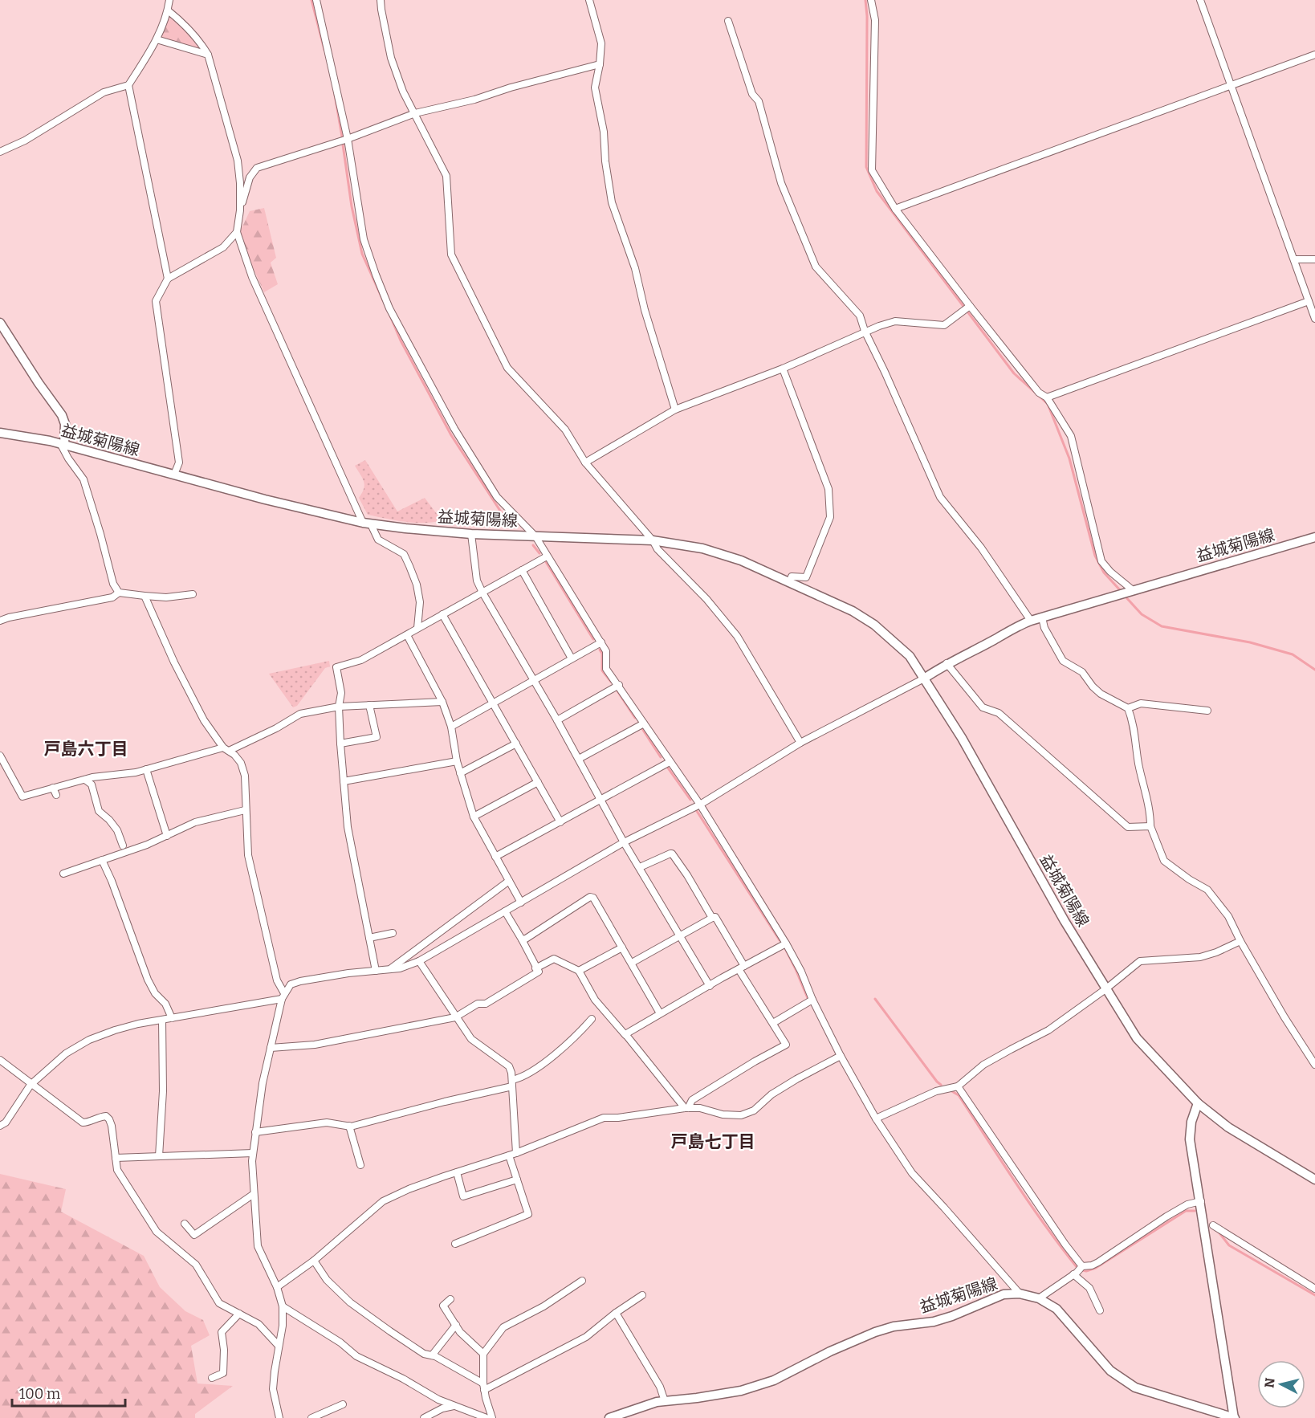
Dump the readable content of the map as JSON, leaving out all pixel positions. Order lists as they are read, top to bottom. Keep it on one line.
{"streets":{"main road":["益城菊陽線"]},"districts":["戸島六丁目","戸島七丁目"],"scale_bar":"100 m","north":"left"}
